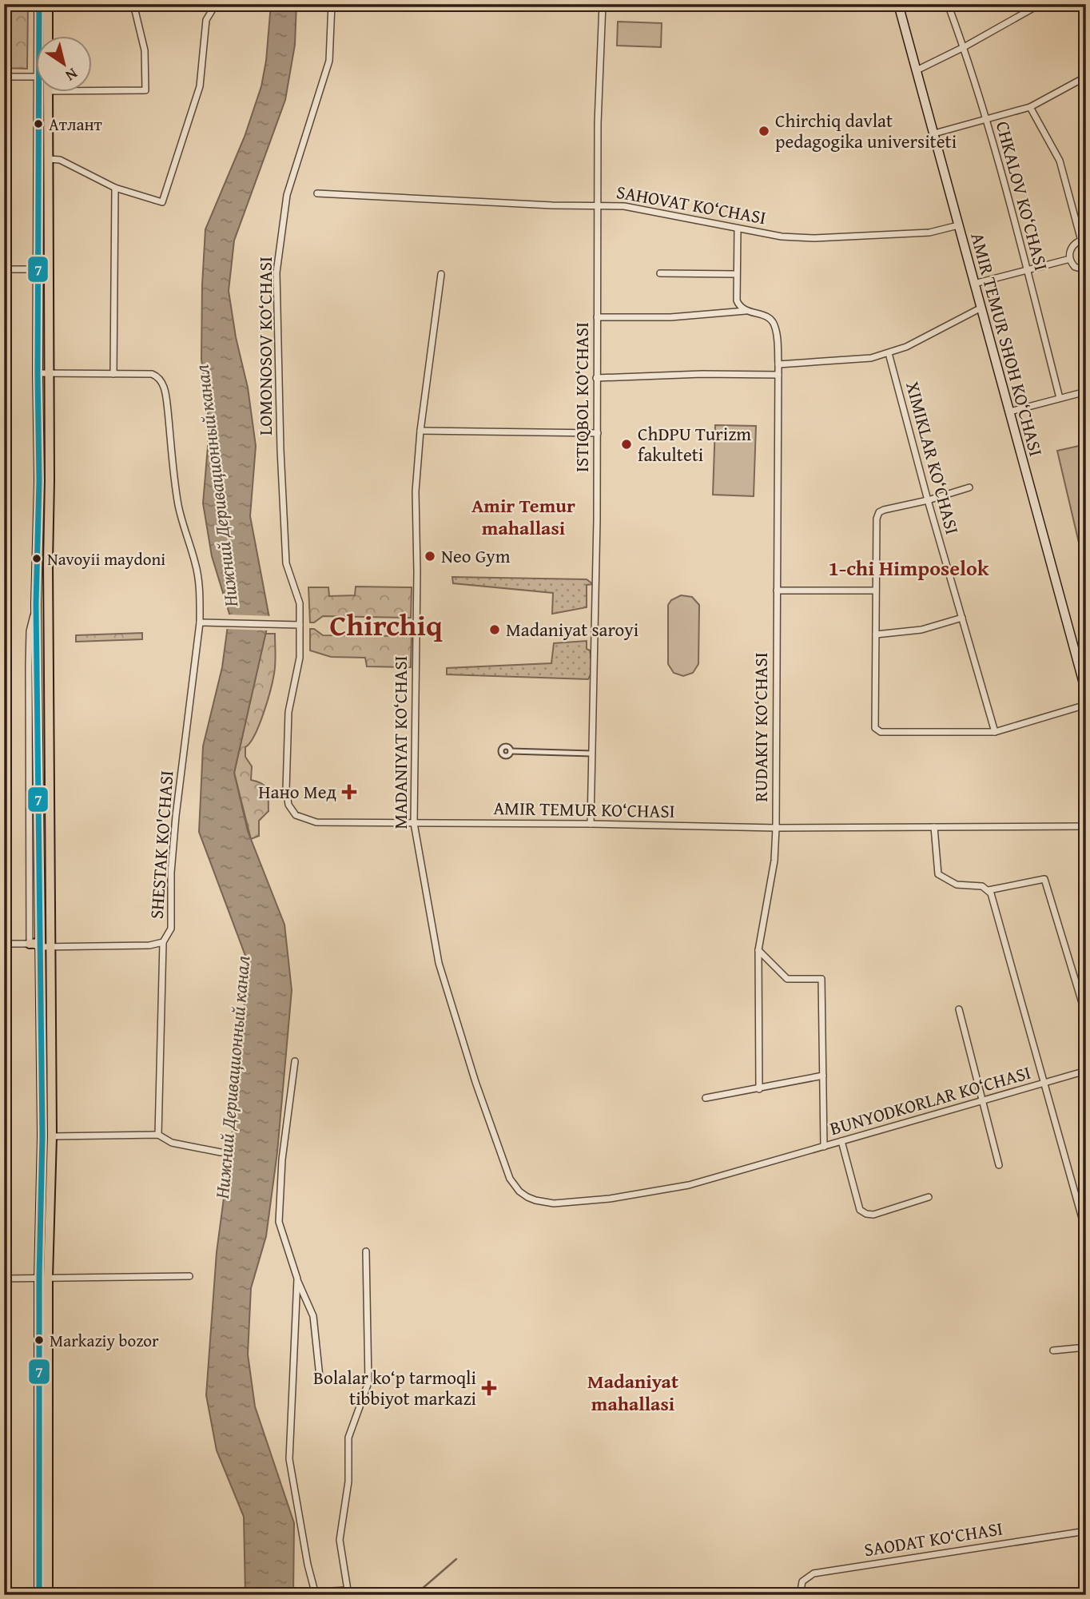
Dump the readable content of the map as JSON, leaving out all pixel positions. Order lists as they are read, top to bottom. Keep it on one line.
{"streets":{"main road":["AMIR TEMUR SHOH KO‘CHASI"],"street":["CHKALOV KO‘CHASI","SAHOVAT KO‘CHASI","LOMONOSOV KO‘CHASI","ISTIQBOL KO‘CHASI","XIMIKLAR KO‘CHASI","RUDAKIY KO‘CHASI","MADANIYAT KO‘CHASI","AMIR TEMUR KO‘CHASI","SHESTAK KO'CHASI","BUNYODKORLAR KO‘CHASI","SAODAT KO‘CHASI"]},"crossings":[["SAHOVAT KO‘CHASI","AMIR TEMUR SHOH KO‘CHASI"],["SAHOVAT KO‘CHASI","ISTIQBOL KO‘CHASI"],["LOMONOSOV KO‘CHASI","AMIR TEMUR KO‘CHASI"],["ISTIQBOL KO‘CHASI","AMIR TEMUR KO‘CHASI"],["RUDAKIY KO‘CHASI","AMIR TEMUR KO‘CHASI"],["MADANIYAT KO‘CHASI","AMIR TEMUR KO‘CHASI"],["MADANIYAT KO‘CHASI","BUNYODKORLAR KO‘CHASI"]],"districts":["Amir Temur mahallasi","1-chi Himposelok","Chirchiq","Madaniyat mahallasi"],"water":["Нижний Деривационный канал"],"places":{"other":["Атлант","Chirchiq davlat pedagogika universiteti","ChDPU Turizm fakulteti","Neo Gym","Navoyii maydoni","Madaniyat saroyi","Markaziy bozor"],"health":["Нано Мед","Bolalar ko‘p tarmoqli tibbiyot markazi"]},"lines":["transit line 7"],"north":"bottom right"}
